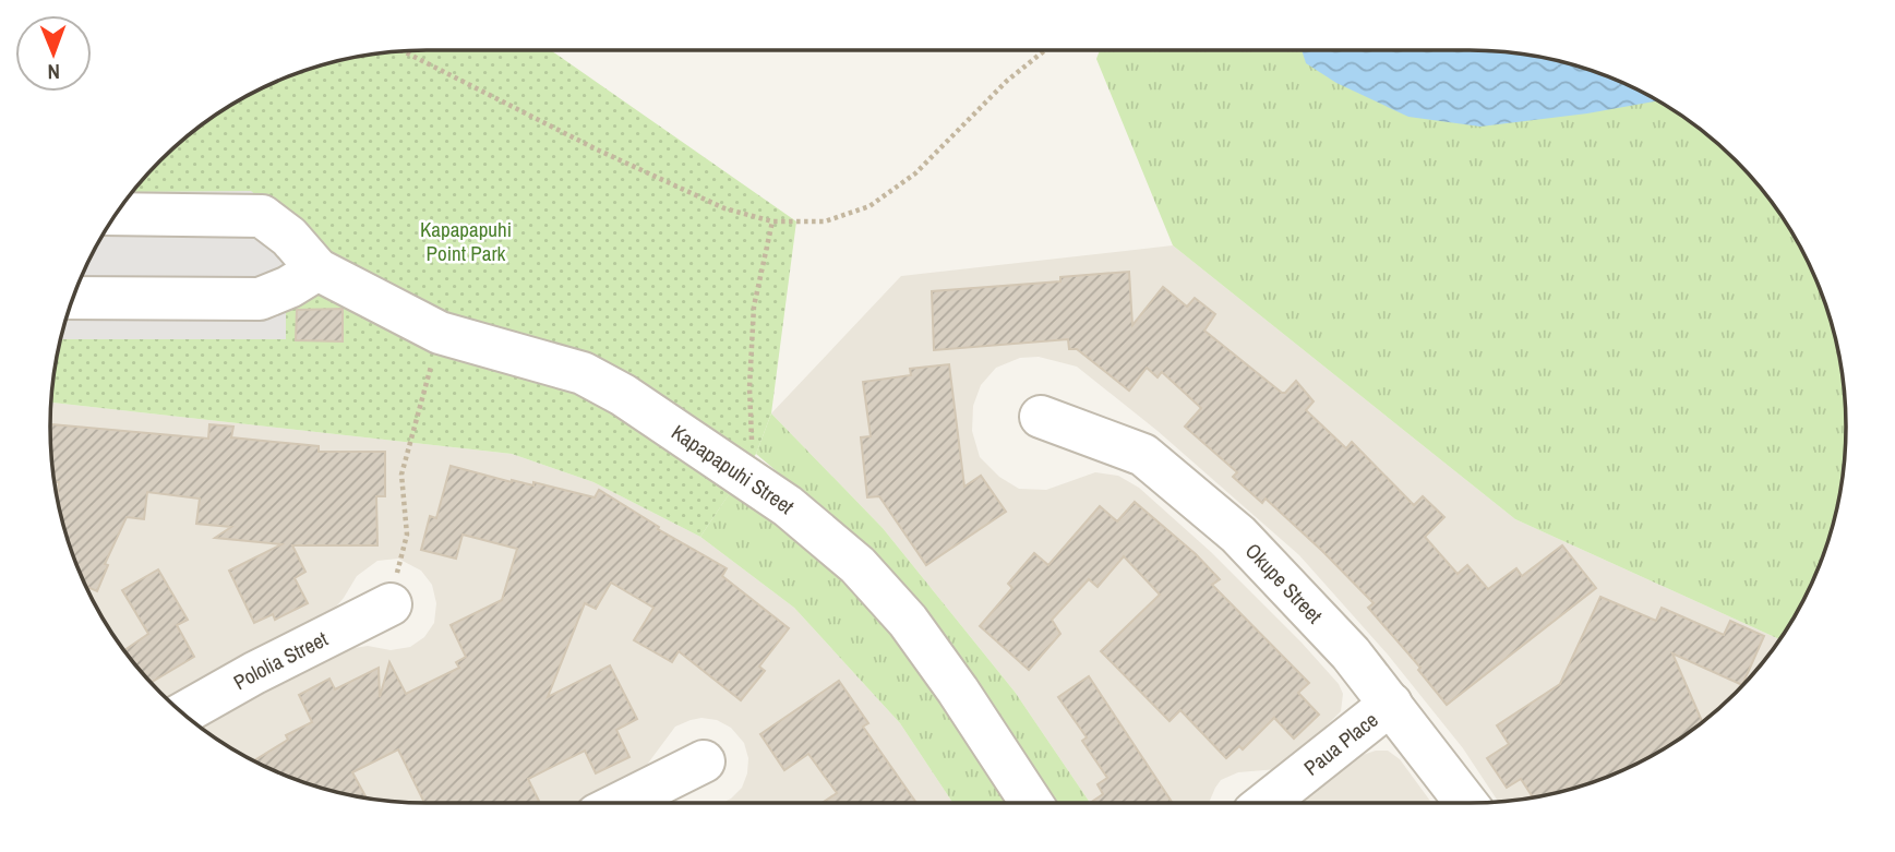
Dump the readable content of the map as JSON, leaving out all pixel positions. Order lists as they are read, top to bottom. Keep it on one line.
{"streets":{"street":["Kapapapuhi Street","Okupe Street","Pololia Street","Paua Place"]},"crossings":[["Okupe Street","Paua Place"]],"parks":["Kapapapuhi Point Park"],"north":"bottom"}
